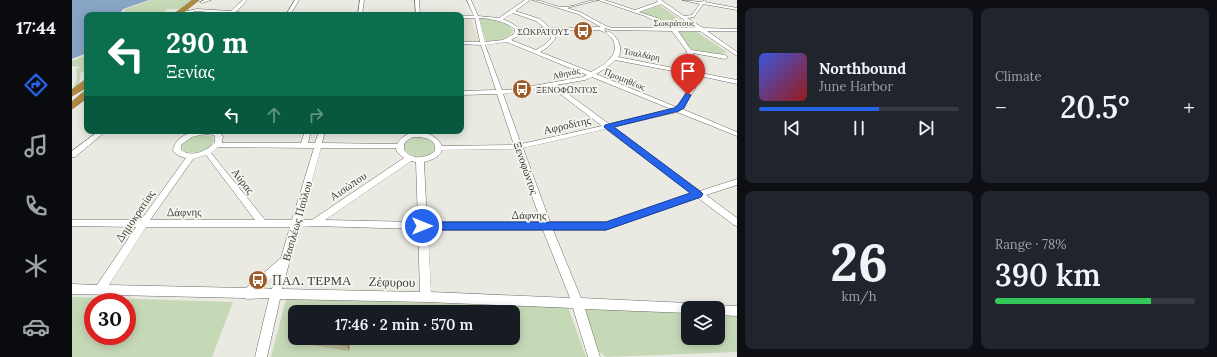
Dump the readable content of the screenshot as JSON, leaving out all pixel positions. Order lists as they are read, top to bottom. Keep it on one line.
{"streets":{"street":["Σωκράτους","Τσαλδάρη","Αθηνάς","Προμηθέως","Αφροδίτης","Ξενοφώντος","Αύρας","Αισώπου","Δάφνης","Δημοκρατίας","Βασιλέως Παύλου","Ζέφυρου"]},"crossings":[["Τσαλδάρη","Αθηνάς"],["Αθηνάς","Προμηθέως"],["Αθηνάς","Ξενοφώντος"],["Προμηθέως","Αφροδίτης"],["Αφροδίτης","Ξενοφώντος"],["Ξενοφώντος","Δάφνης"],["Ξενοφώντος","Ζέφυρου"],["Αύρας","Δάφνης"],["Αισώπου","Δάφνης"],["Δάφνης","Δημοκρατίας"],["Δάφνης","Βασιλέως Παύλου"],["Δημοκρατίας","Ζέφυρου"],["Βασιλέως Παύλου","Ζέφυρου"]],"places":{"bus stop":["ΣΩΚΡΑΤΟΥΣ","ΞΕΝΟΦΩΝΤΟΣ","ΠΑΛ. ΤΕΡΜΑ"]},"page":{"tabs":"17:44","tile":["Climate",["26","km/h"],["Range · 78%","390 km"]],"turn":["290 m","Ξενίας"],"song":["Northbound","June Harbor"],"heat":["−","20.5°","+"],"limit":"30","trip":"17:46 · 2 min · 570 m"}}
